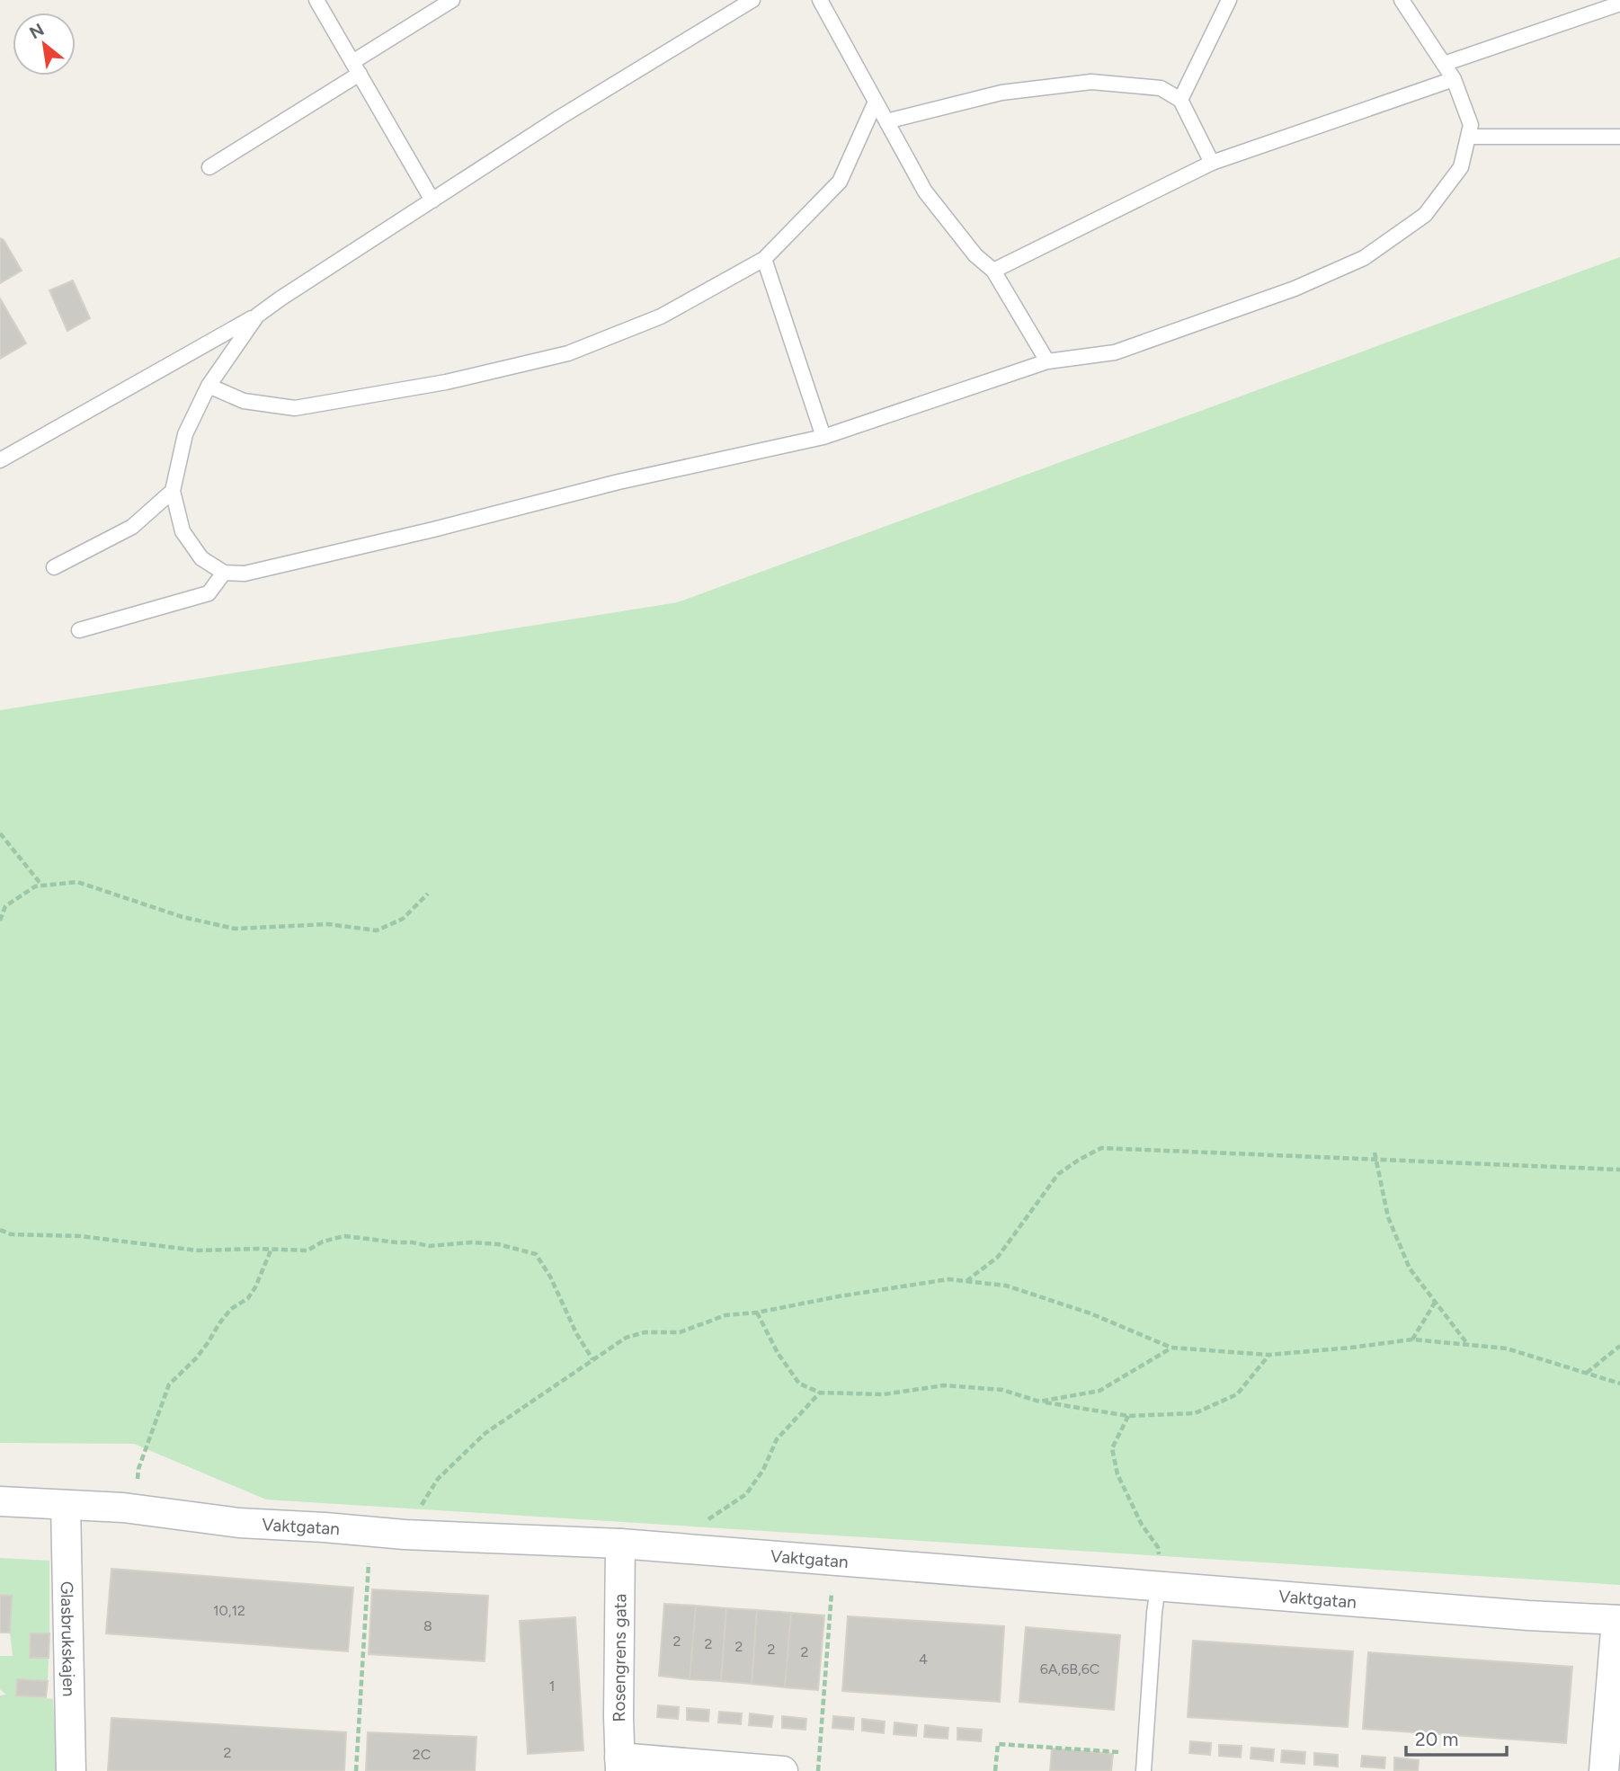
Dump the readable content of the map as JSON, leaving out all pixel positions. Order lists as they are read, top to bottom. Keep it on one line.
{"streets":{"street":["Vaktgatan","Glasbrukskajen","Rosengrens gata"]},"crossings":[["Vaktgatan","Glasbrukskajen"],["Vaktgatan","Rosengrens gata"]],"house_numbers":["10,12","8","2","2","2","2","2","4","6A,6B,6C","1","2","2C"],"scale_bar":"20 m","north":"top left"}
